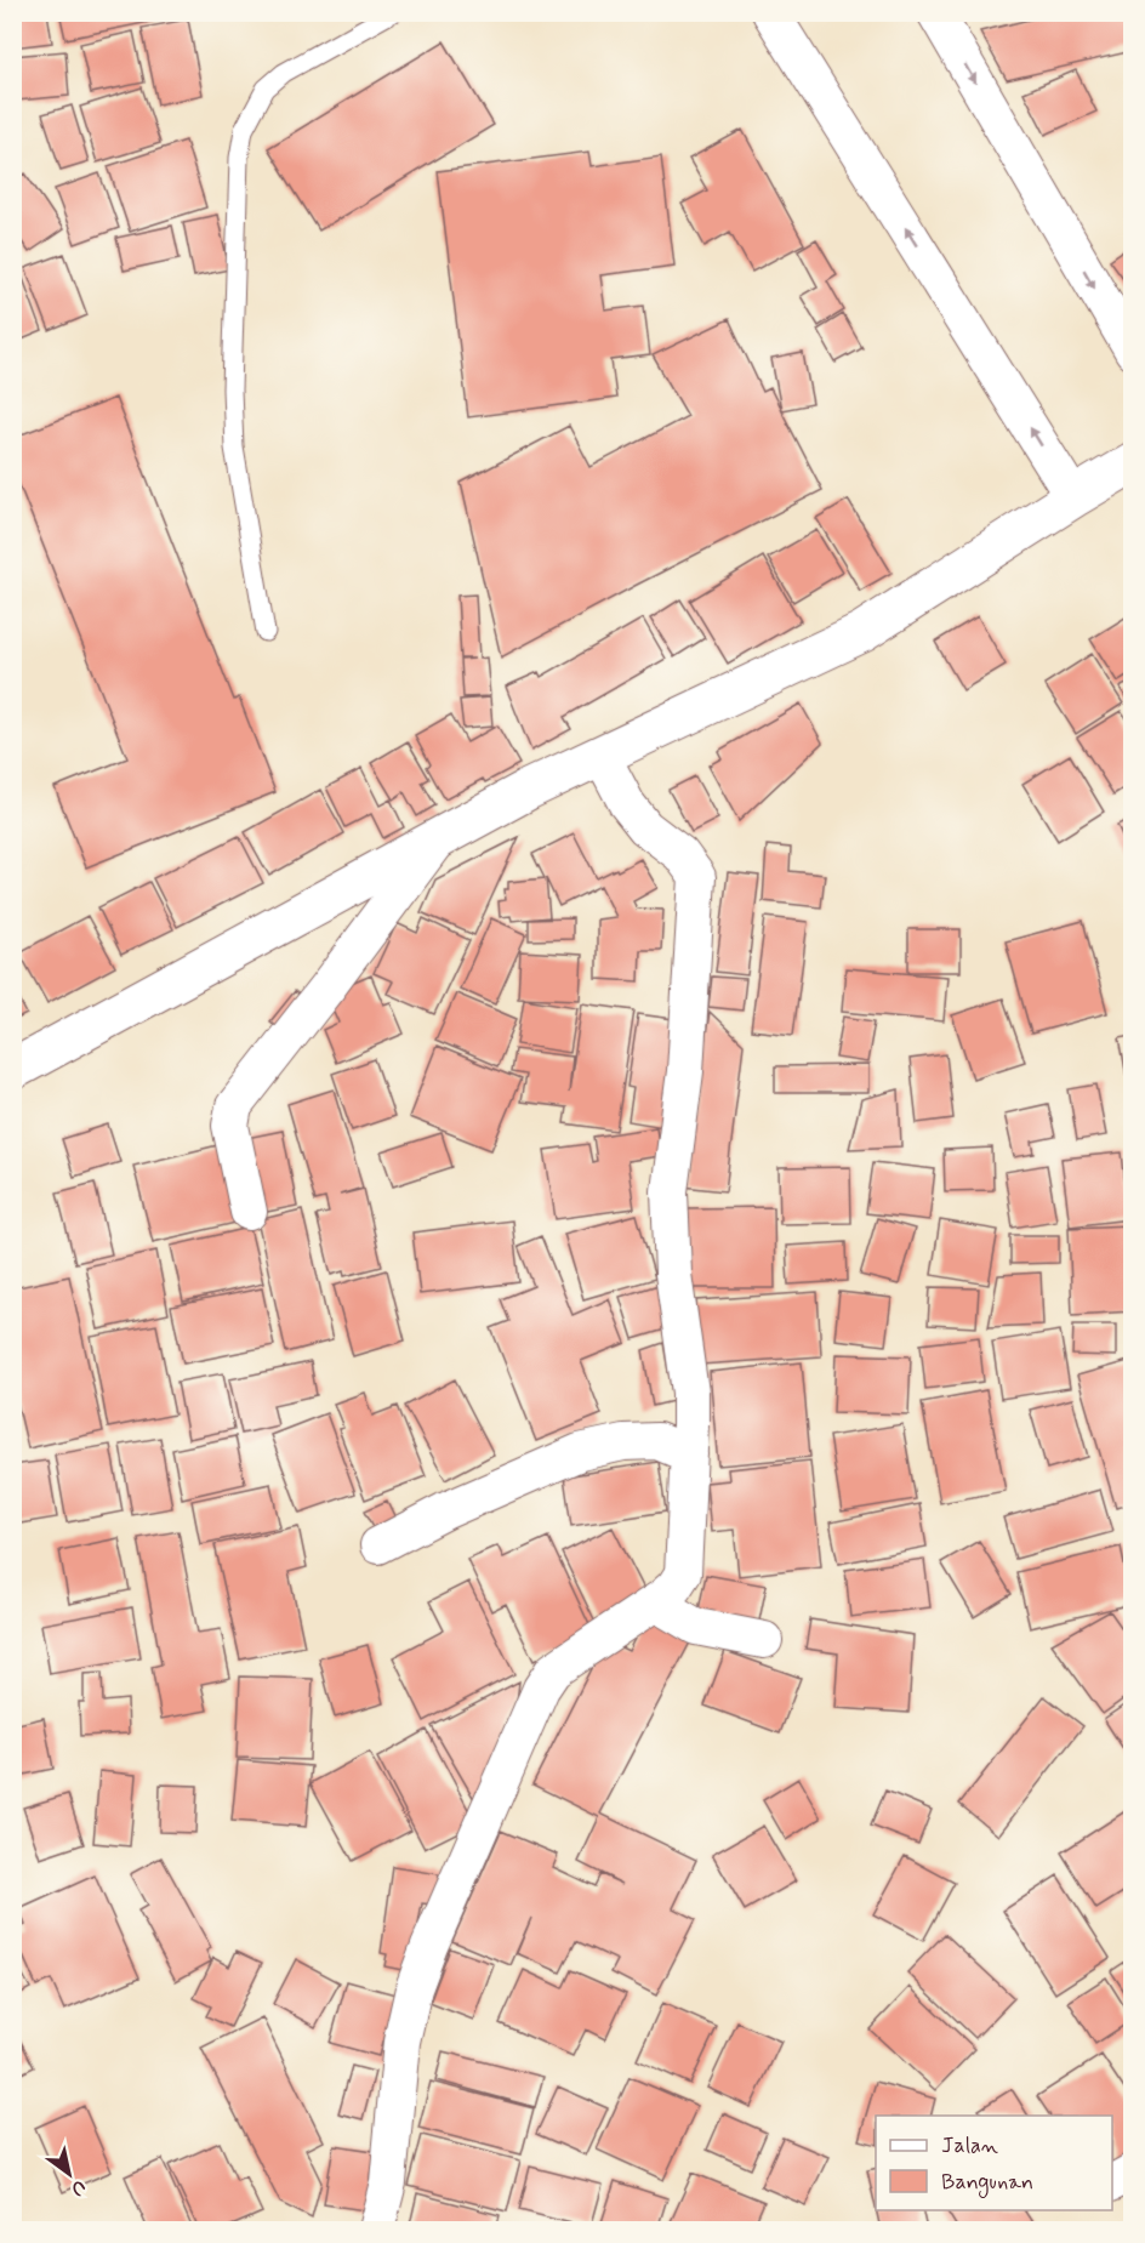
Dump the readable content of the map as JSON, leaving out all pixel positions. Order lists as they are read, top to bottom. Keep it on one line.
{"legend":["Jalan","Bangunan"],"north":"bottom right"}
